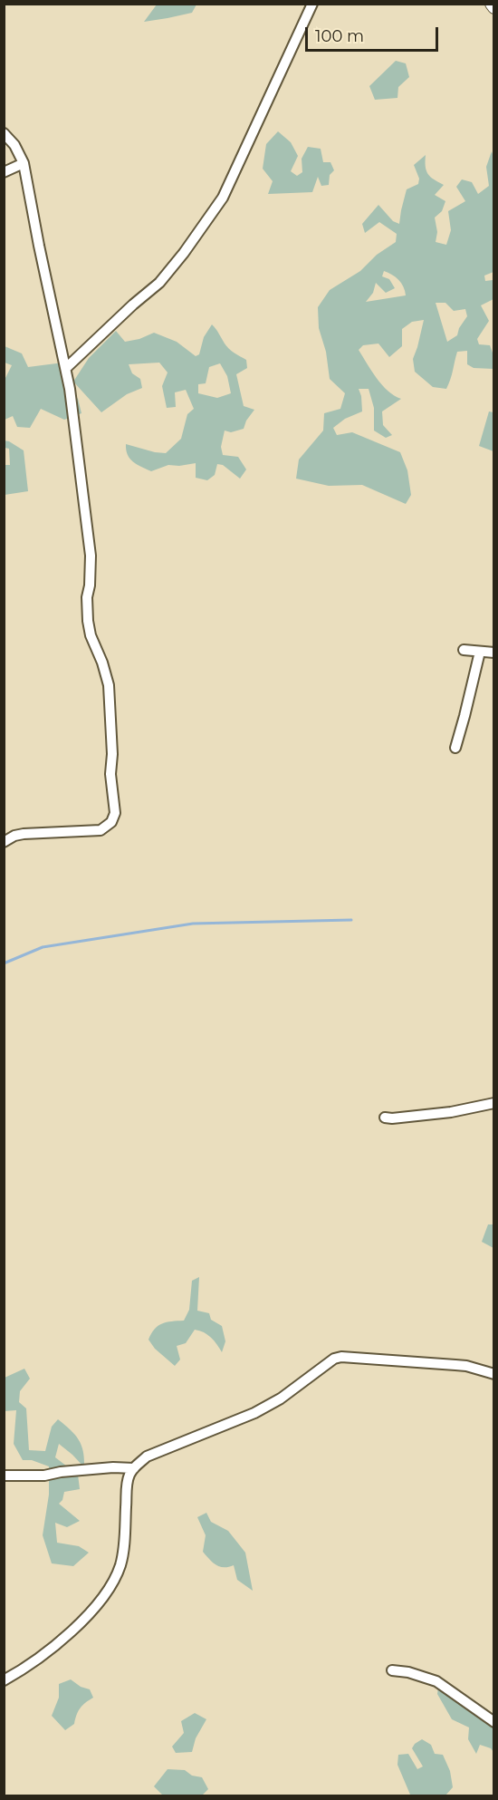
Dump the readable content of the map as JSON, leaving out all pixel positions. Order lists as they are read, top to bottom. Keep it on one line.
{"scale_bar":"100 m"}
